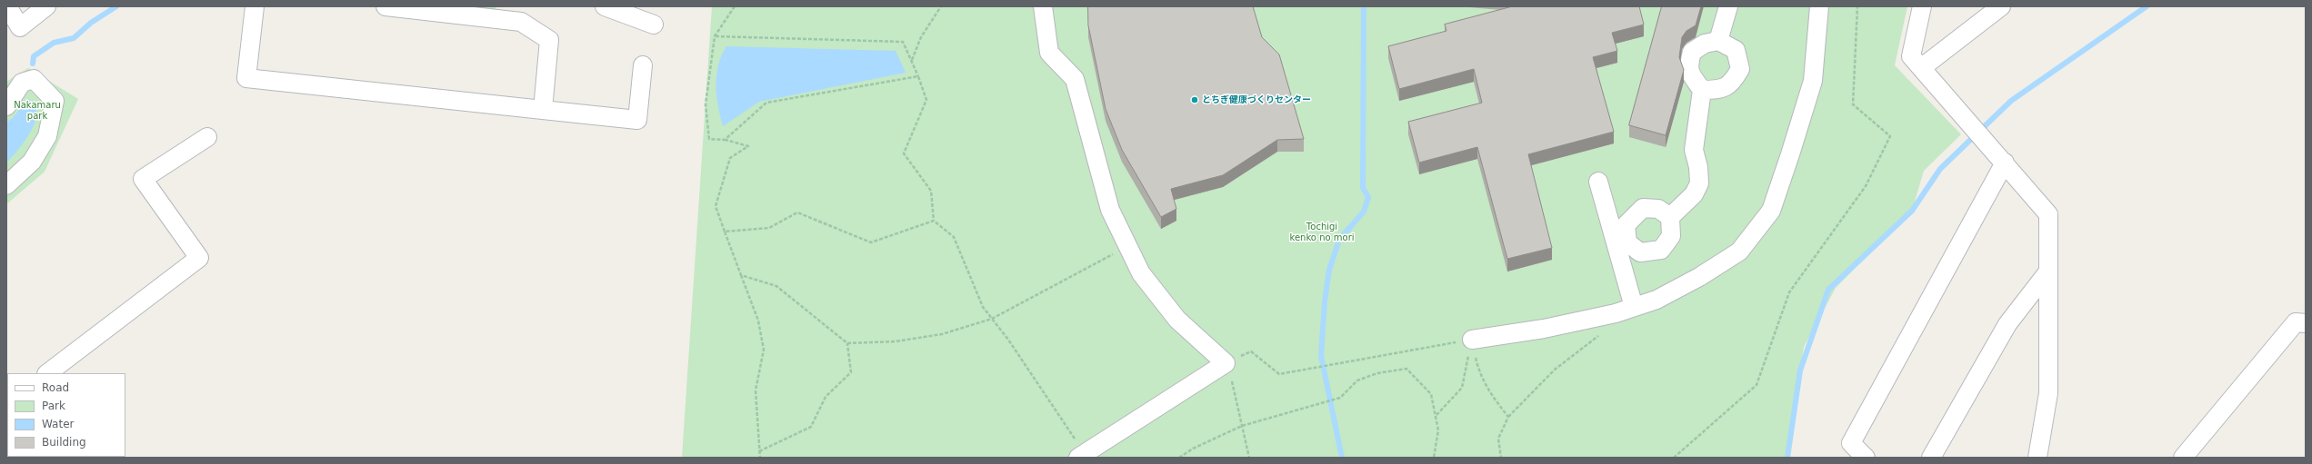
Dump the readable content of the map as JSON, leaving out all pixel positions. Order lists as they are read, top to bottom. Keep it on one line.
{"parks":["Nakamaru park","Tochigi kenko no mori"],"places":["とちぎ健康づくりセンター"],"legend":["Road","Park","Water","Building"]}
